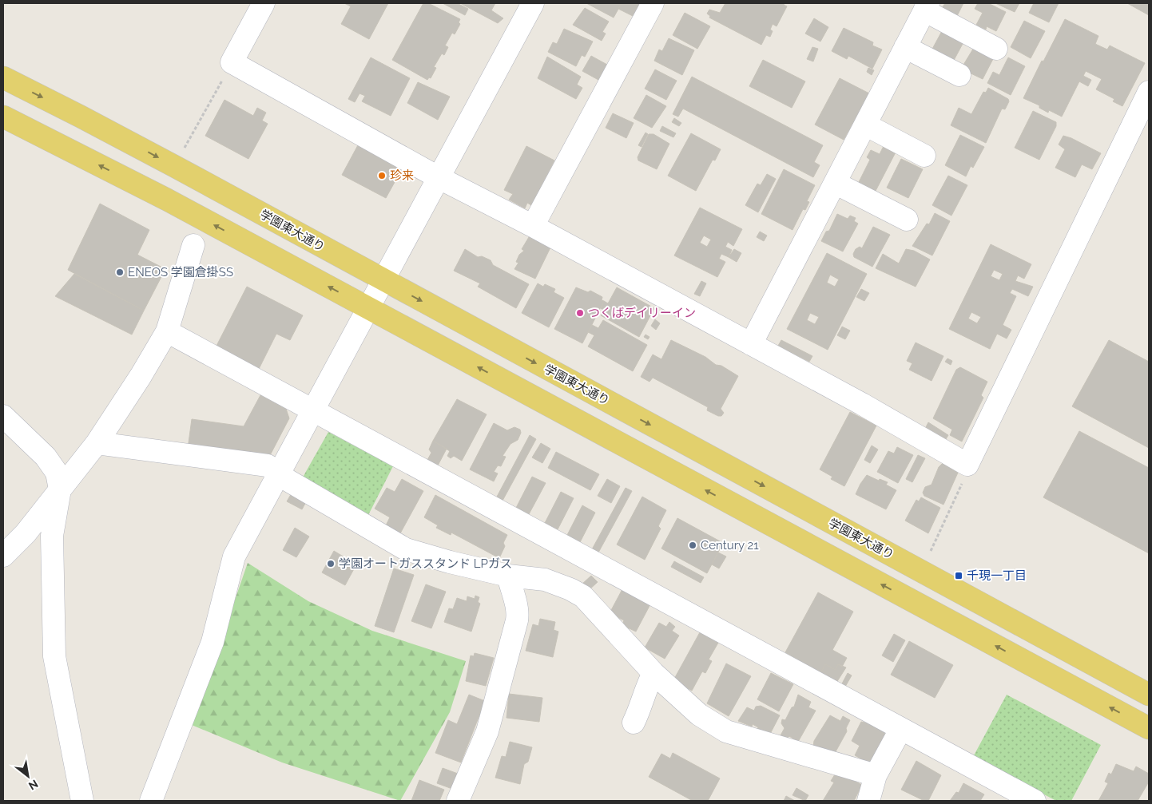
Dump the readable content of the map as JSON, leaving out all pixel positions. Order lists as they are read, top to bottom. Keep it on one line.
{"streets":{"main road":["学園東大通り"]},"places":{"other":["珍来","ENEOS 学園倉掛SS","つくばデイリーイン","Century 21","学園オートガススタンド LPガス"],"transit":["千現一丁目"]},"north":"bottom right"}
